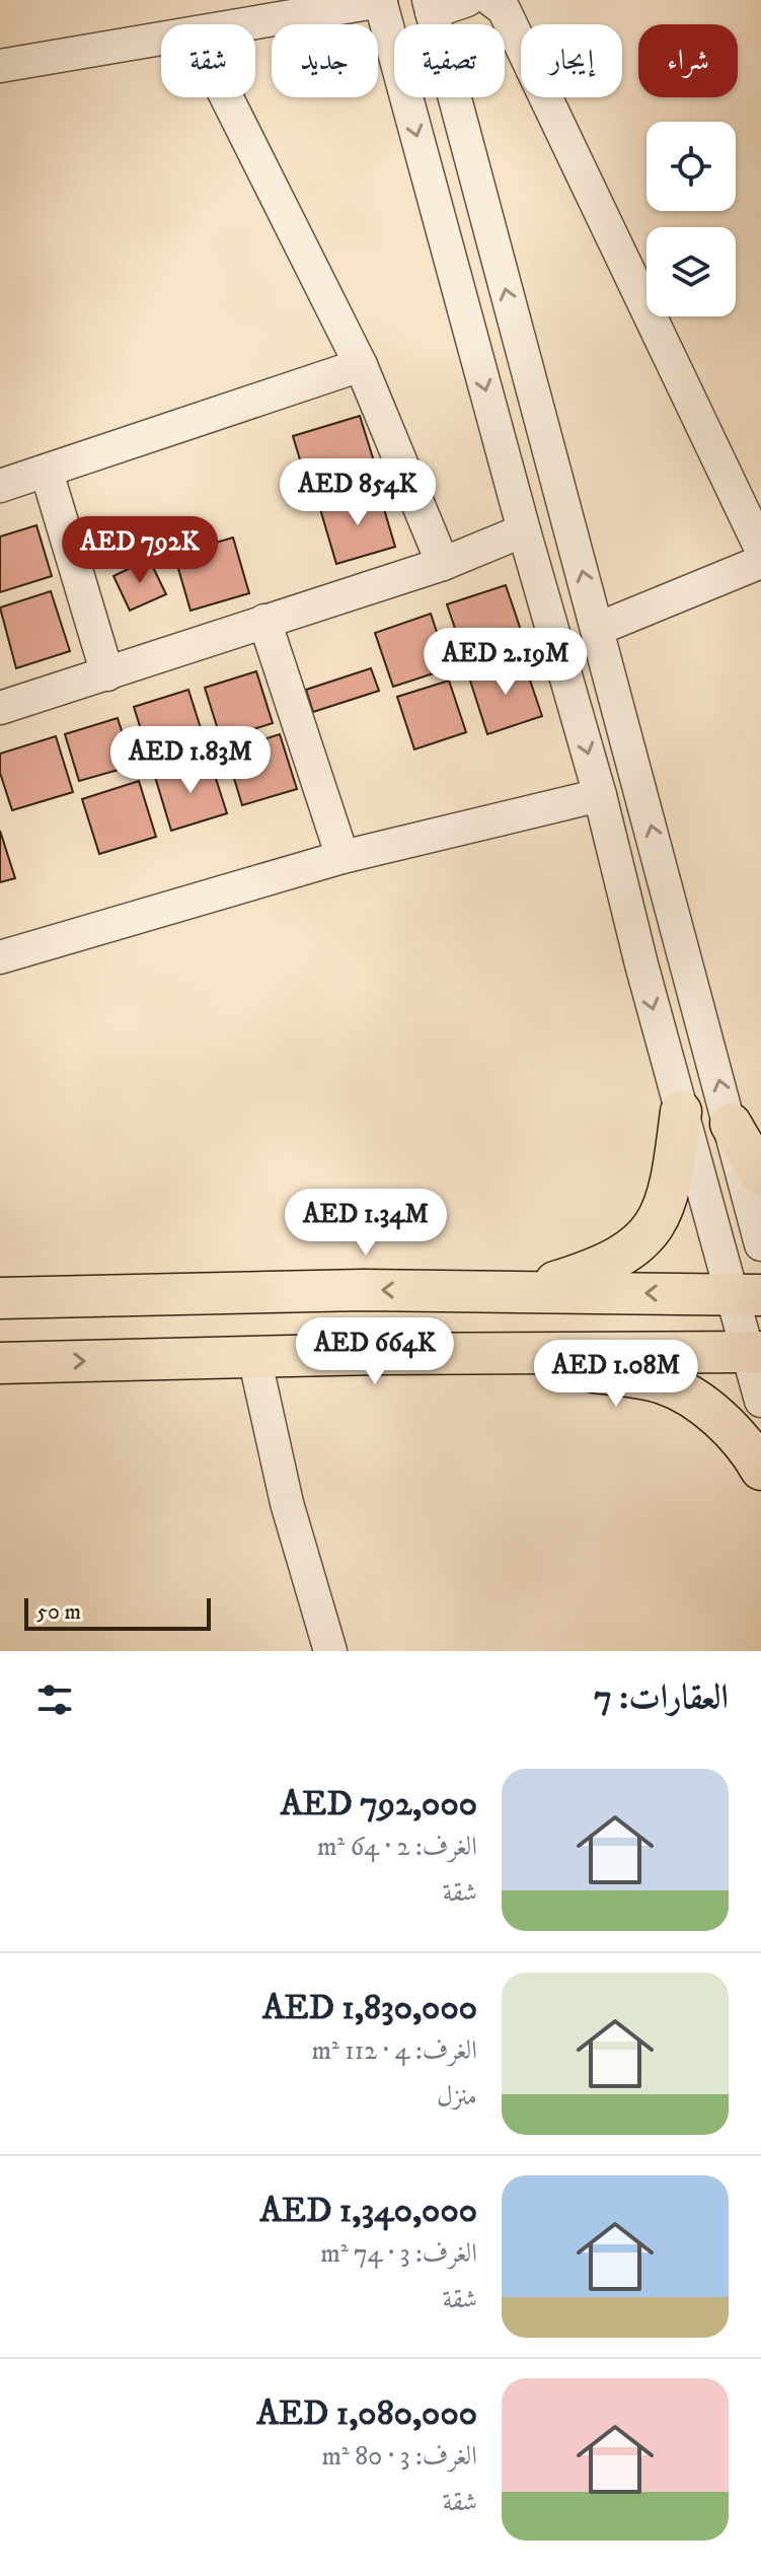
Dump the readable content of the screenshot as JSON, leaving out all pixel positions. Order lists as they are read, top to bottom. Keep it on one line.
{"scale_bar":"50 m","page":{"chip":["شراء","إيجار","تصفية","جديد","شقة"],"price":["AED 854K","AED 792K","AED 2.19M","AED 1.83M","AED 1.34M","AED 664K","AED 1.08M"],"scale":"50 m","heading":"العقارات: 7","list":[{"name":"AED 792,000","note":"الغرف: 2 · 64 m² · شقة"},{"name":"AED 1,830,000","note":"الغرف: 4 · 112 m² · منزل"},{"name":"AED 1,340,000","note":"الغرف: 3 · 74 m² · شقة"},{"name":"AED 1,080,000","note":"الغرف: 3 · 80 m² · شقة"}]}}
